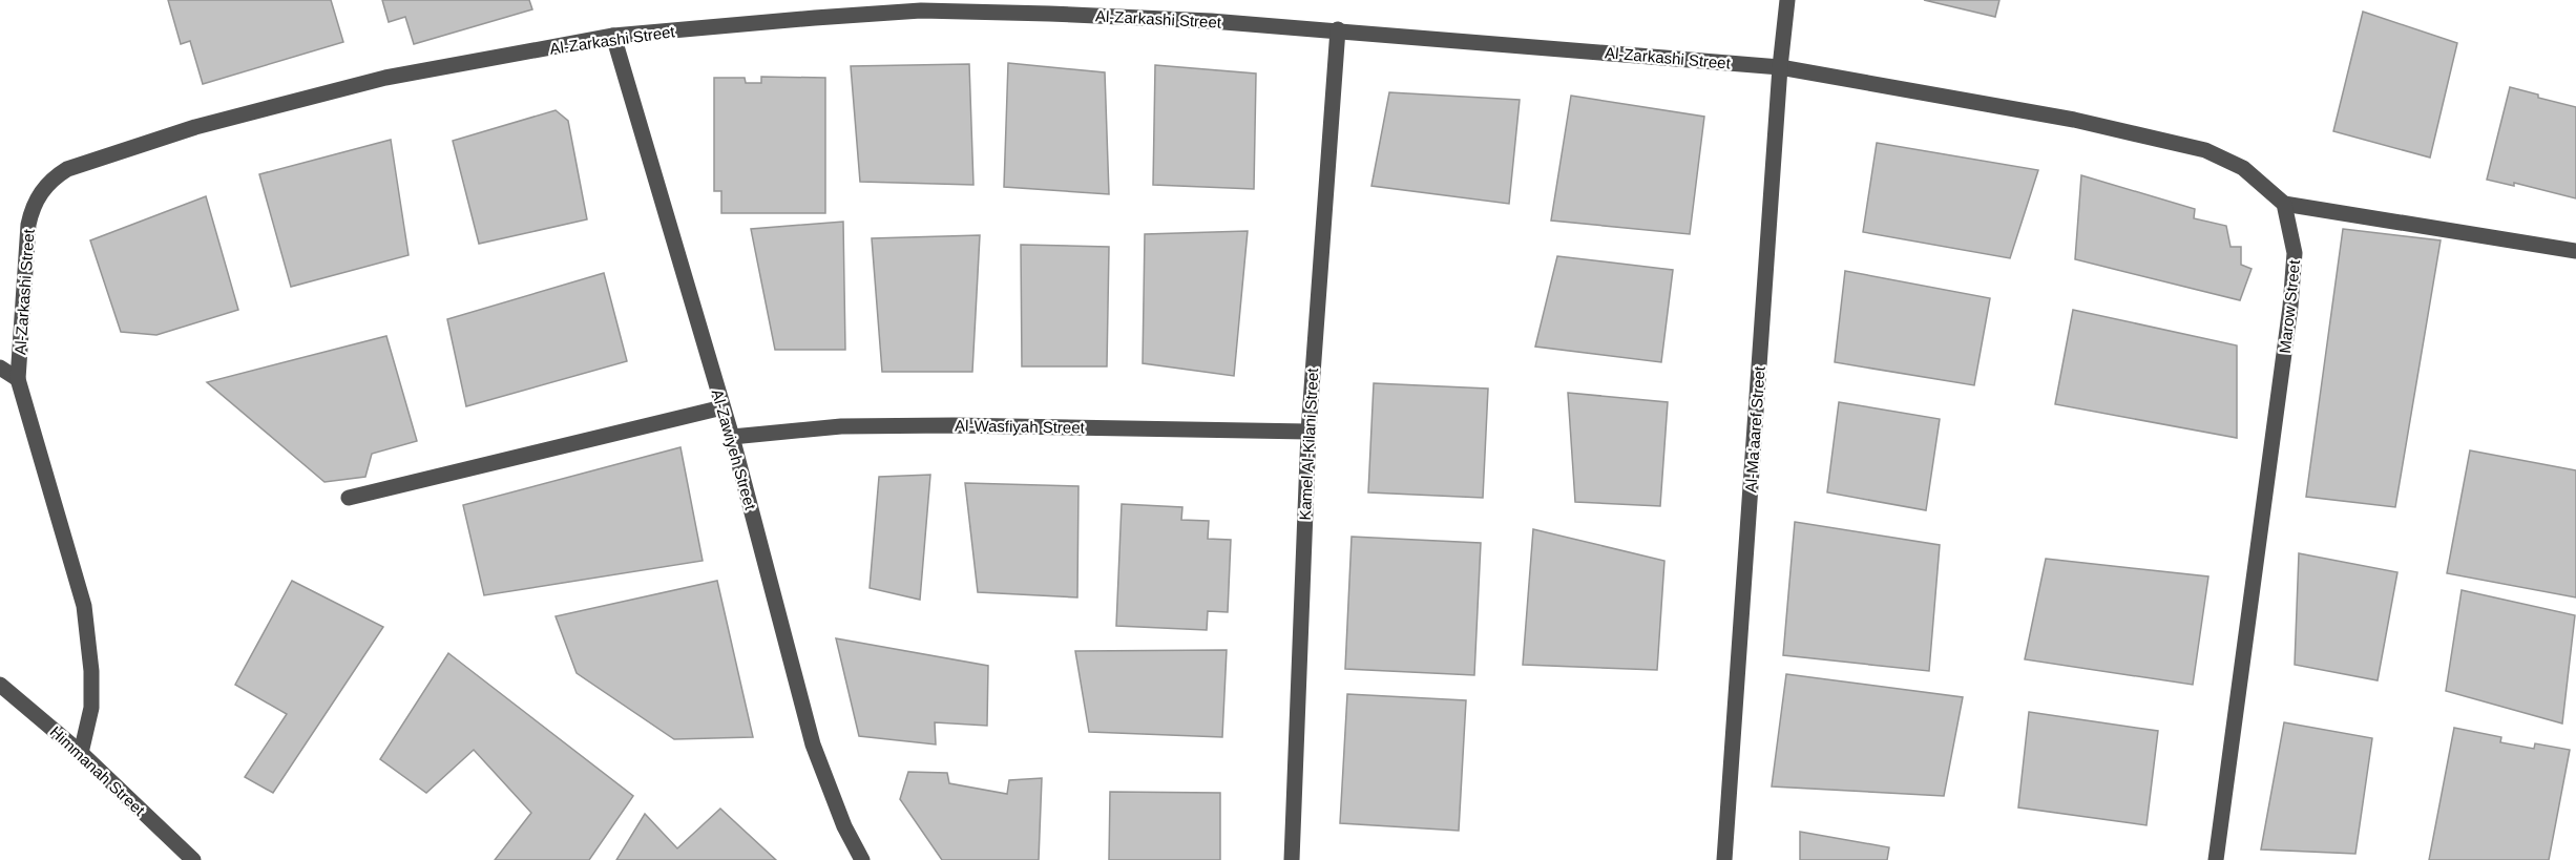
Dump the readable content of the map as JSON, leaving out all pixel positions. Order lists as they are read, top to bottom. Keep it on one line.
{"streets":{"street":["Al-Zarkashi Street","Marow Street","Al-Wasfiyah Street","Al-Ma'aaref Street","Kamel Al-Kilani Street","Al-Zawiyeh Street","Himmanah Street"]},"crossings":[["Al-Zarkashi Street","Al-Ma'aaref Street"],["Al-Zarkashi Street","Kamel Al-Kilani Street"],["Al-Zarkashi Street","Al-Zawiyeh Street"],["Al-Zarkashi Street","Himmanah Street"],["Al-Wasfiyah Street","Kamel Al-Kilani Street"],["Al-Wasfiyah Street","Al-Zawiyeh Street"]]}
